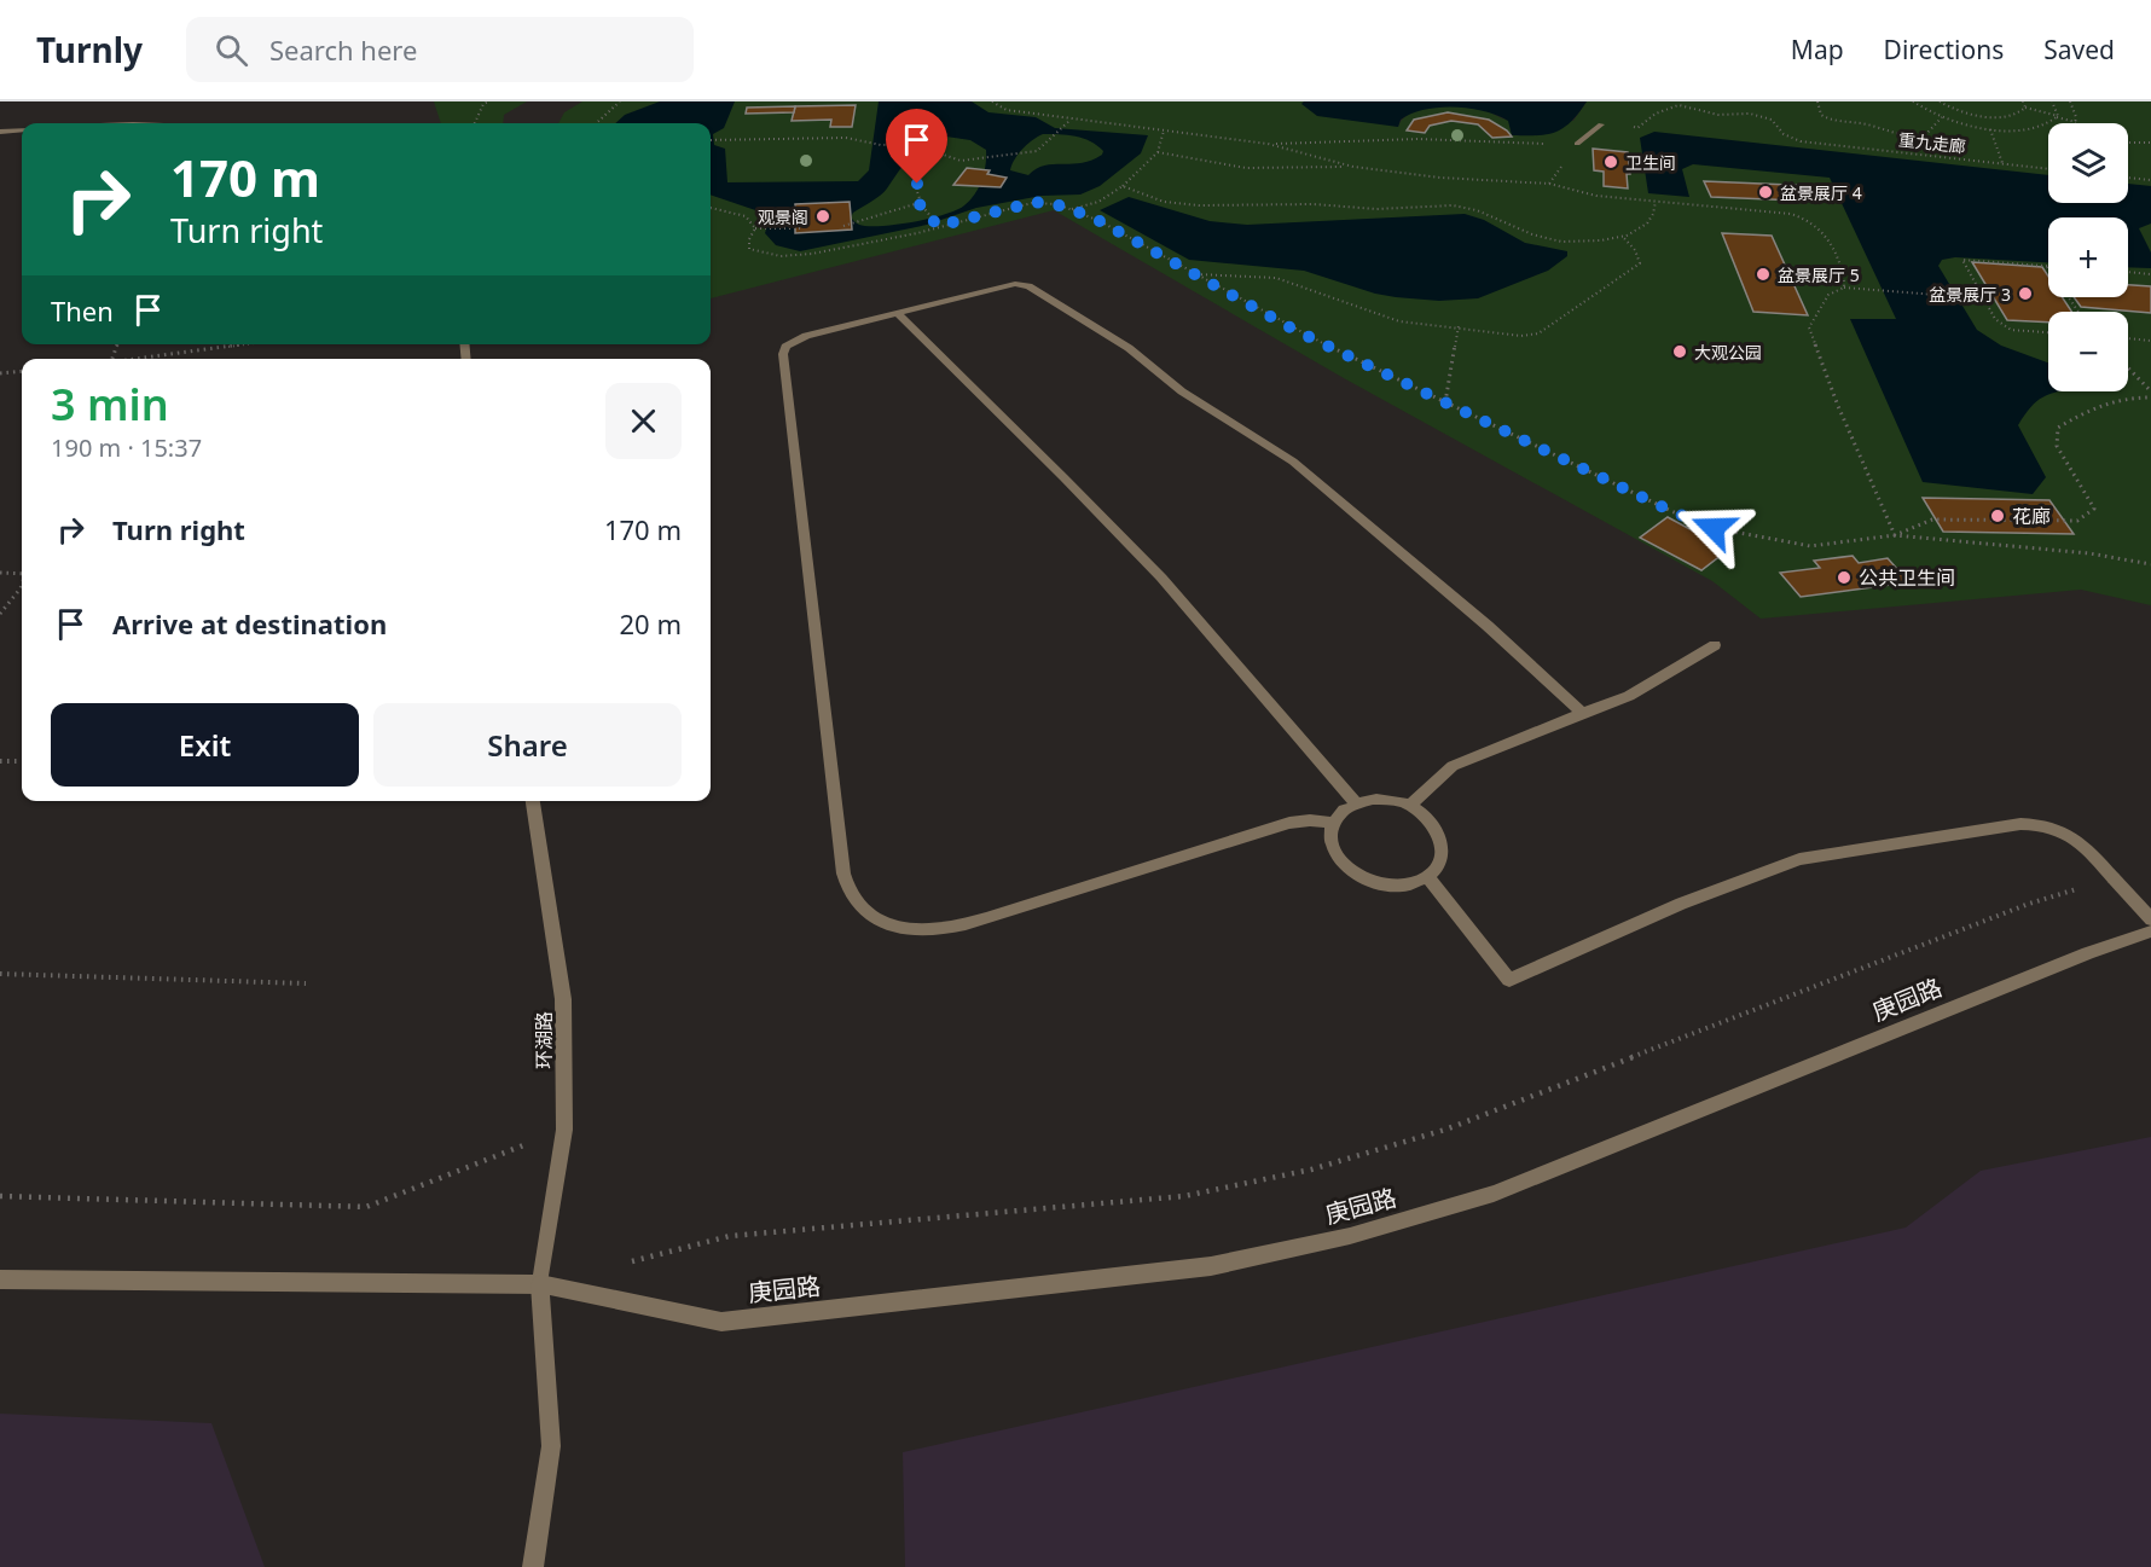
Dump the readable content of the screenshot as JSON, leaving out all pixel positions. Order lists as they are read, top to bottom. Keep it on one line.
{"streets":{"street":["庚园路","环湖路"],"path":["重九走廊"]},"crossings":[["庚园路","环湖路"]],"places":["卫生间","盆景展厅 4","观景阁","盆景展厅 5","盆景展厅 3","大观公园","花廊","公共卫生间"],"page":{"header":"Turnly","search":"Search here","nav":["Map","Directions","Saved"],"map_buttons":["+","−"],"turn":["170 m","Turn right"],"then":"Then","heading":["3 min","190 m · 15:37"],"list":[{"name":"Turn right","value":"170 m"},{"name":"Arrive at destination","value":"20 m"}],"buttons":["Exit","Share"]}}
